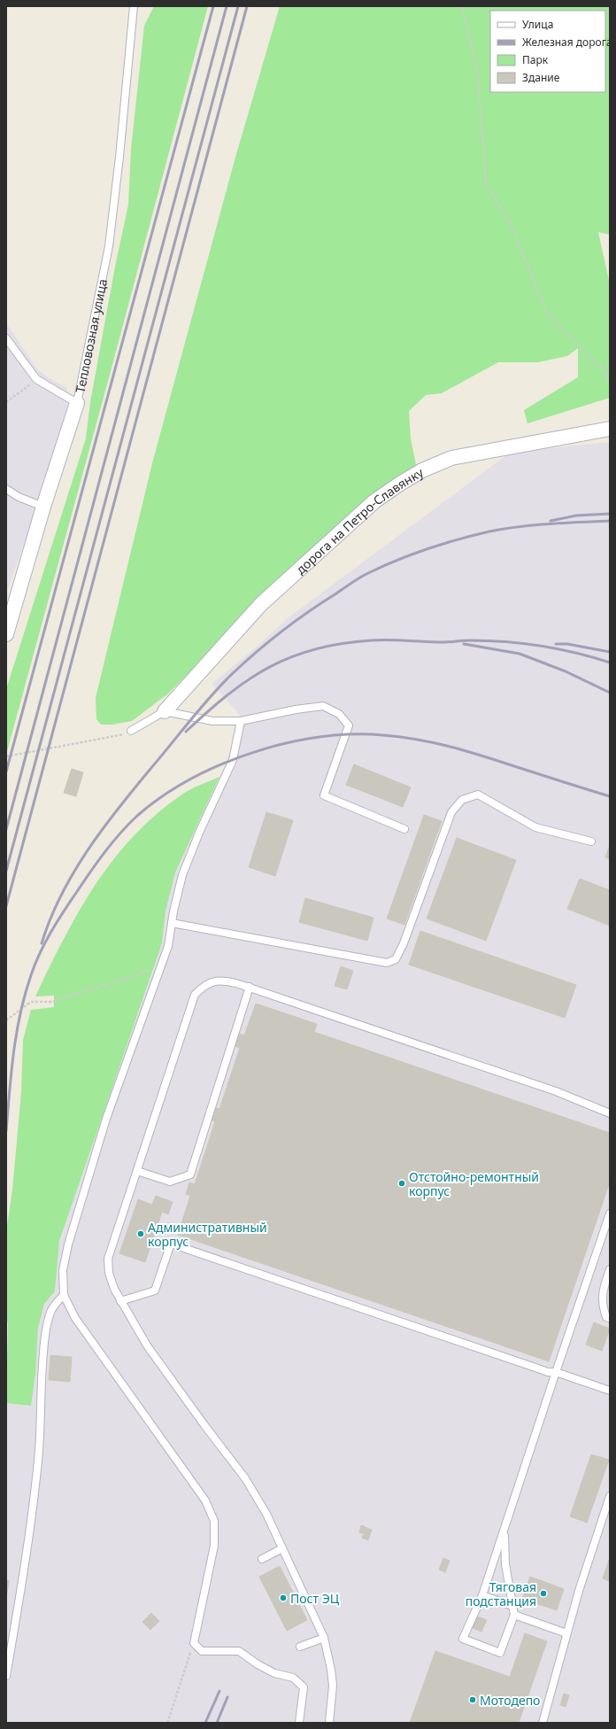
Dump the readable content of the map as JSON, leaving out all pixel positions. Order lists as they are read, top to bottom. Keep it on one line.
{"streets":{"street":["Тепловозная улица","дорога на Петро-Славянку"]},"places":["Отстойно-ремонтный корпус","Административный корпус","Тяговая подстанция","Пост ЭЦ","Мотодепо"],"legend":["Улица","Железная дорога","Парк","Здание"]}
